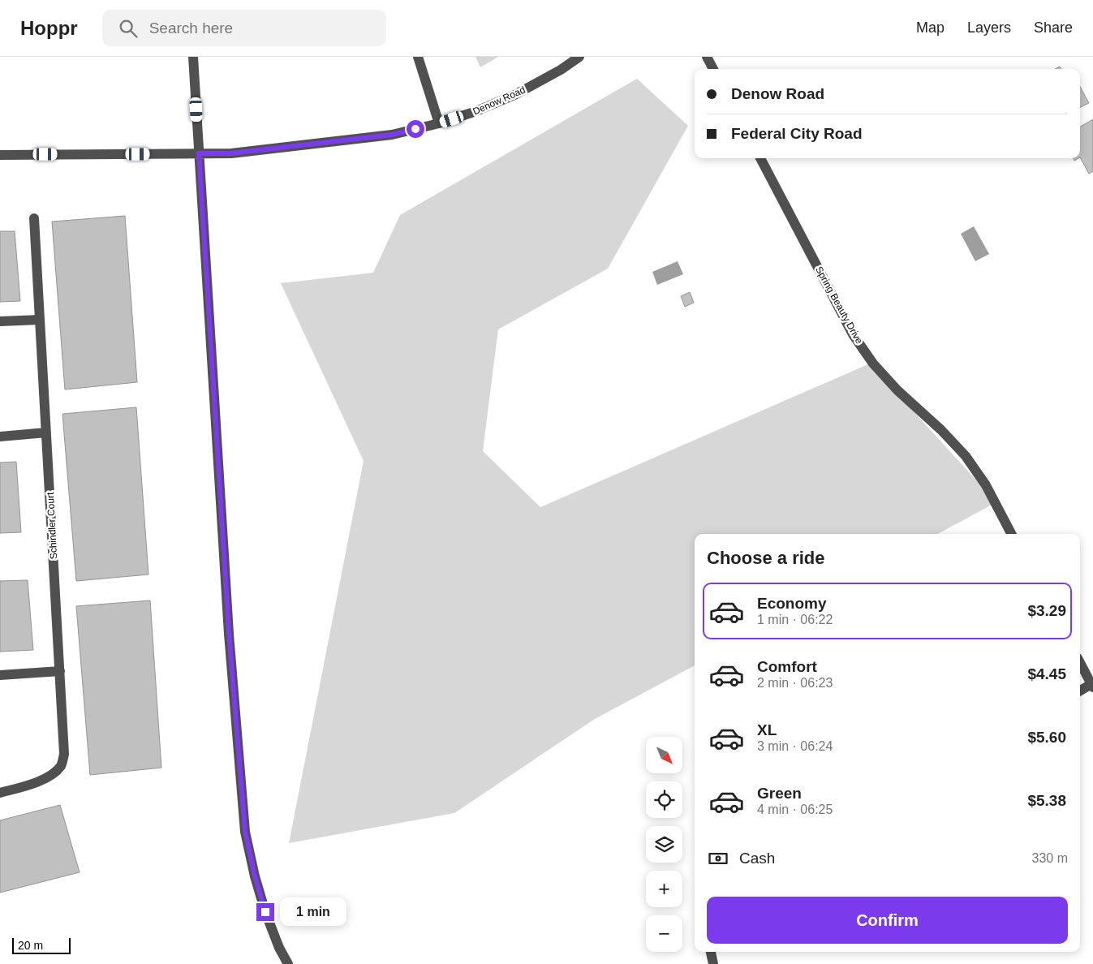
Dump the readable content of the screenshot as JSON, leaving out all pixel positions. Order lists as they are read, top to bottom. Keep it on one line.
{"streets":{"street":["Denow Road","Spring Beauty Drive","Schindler Court"]},"scale_bar":"20 m","north":"bottom right","page":{"header":"Hoppr","search":"Search here","nav":["Map","Layers","Share"],"banner":["Denow Road","Federal City Road"],"heading":"Choose a ride","list":[{"name":"Economy","note":"1 min · 06:22","value":"$3.29"},{"name":"Comfort","note":"2 min · 06:23","value":"$4.45"},{"name":"XL","note":"3 min · 06:24","value":"$5.60"},{"name":"Green","note":"4 min · 06:25","value":"$5.38"}],"map_buttons":["+","−"],"pay":["Cash","330 m"],"buttons":"Confirm","bubble":"1 min","scale":"20 m"}}
